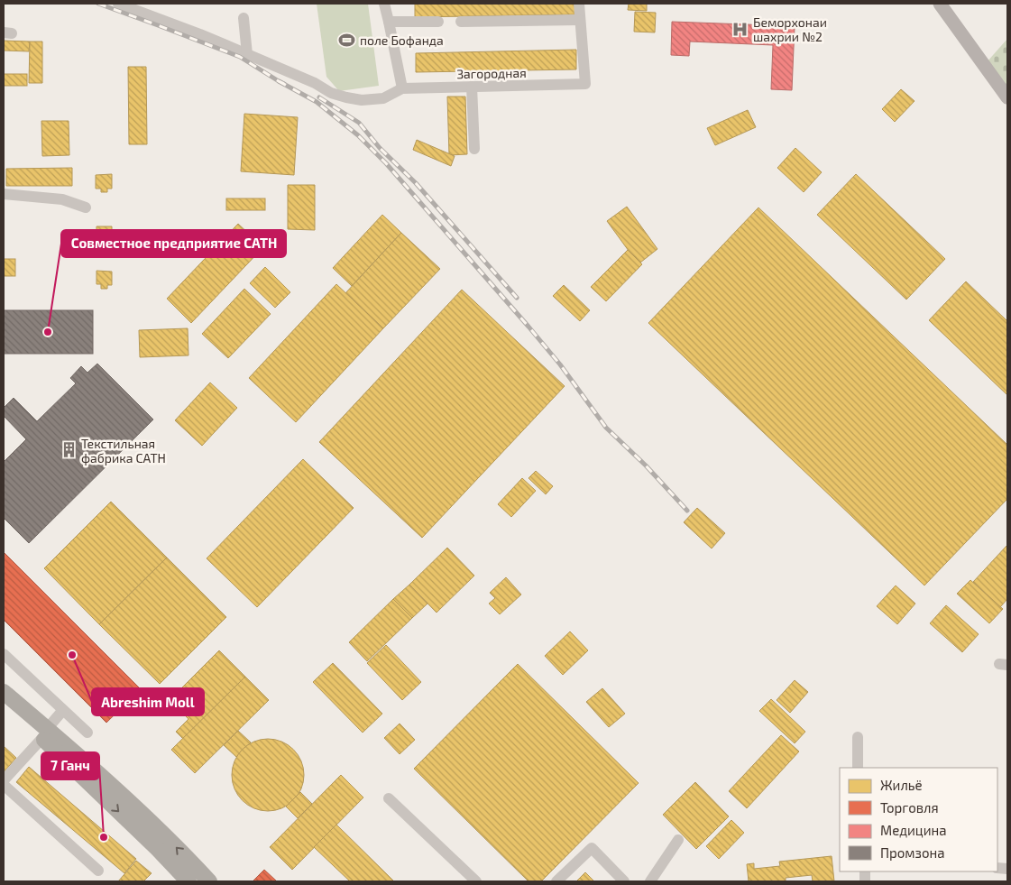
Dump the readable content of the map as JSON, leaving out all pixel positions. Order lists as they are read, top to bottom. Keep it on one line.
{"streets":{"street":["Загородная"]},"places":{"hospital":["Беморхонаи шахрии №2"],"sports":["поле Бофанда"],"other":["Совместное предприятие CATH","Abreshim Moll","7 Ганч"],"building":["Текстильная фабрика САТН"]},"legend":["Жильё","Торговля","Медицина","Промзона"]}
